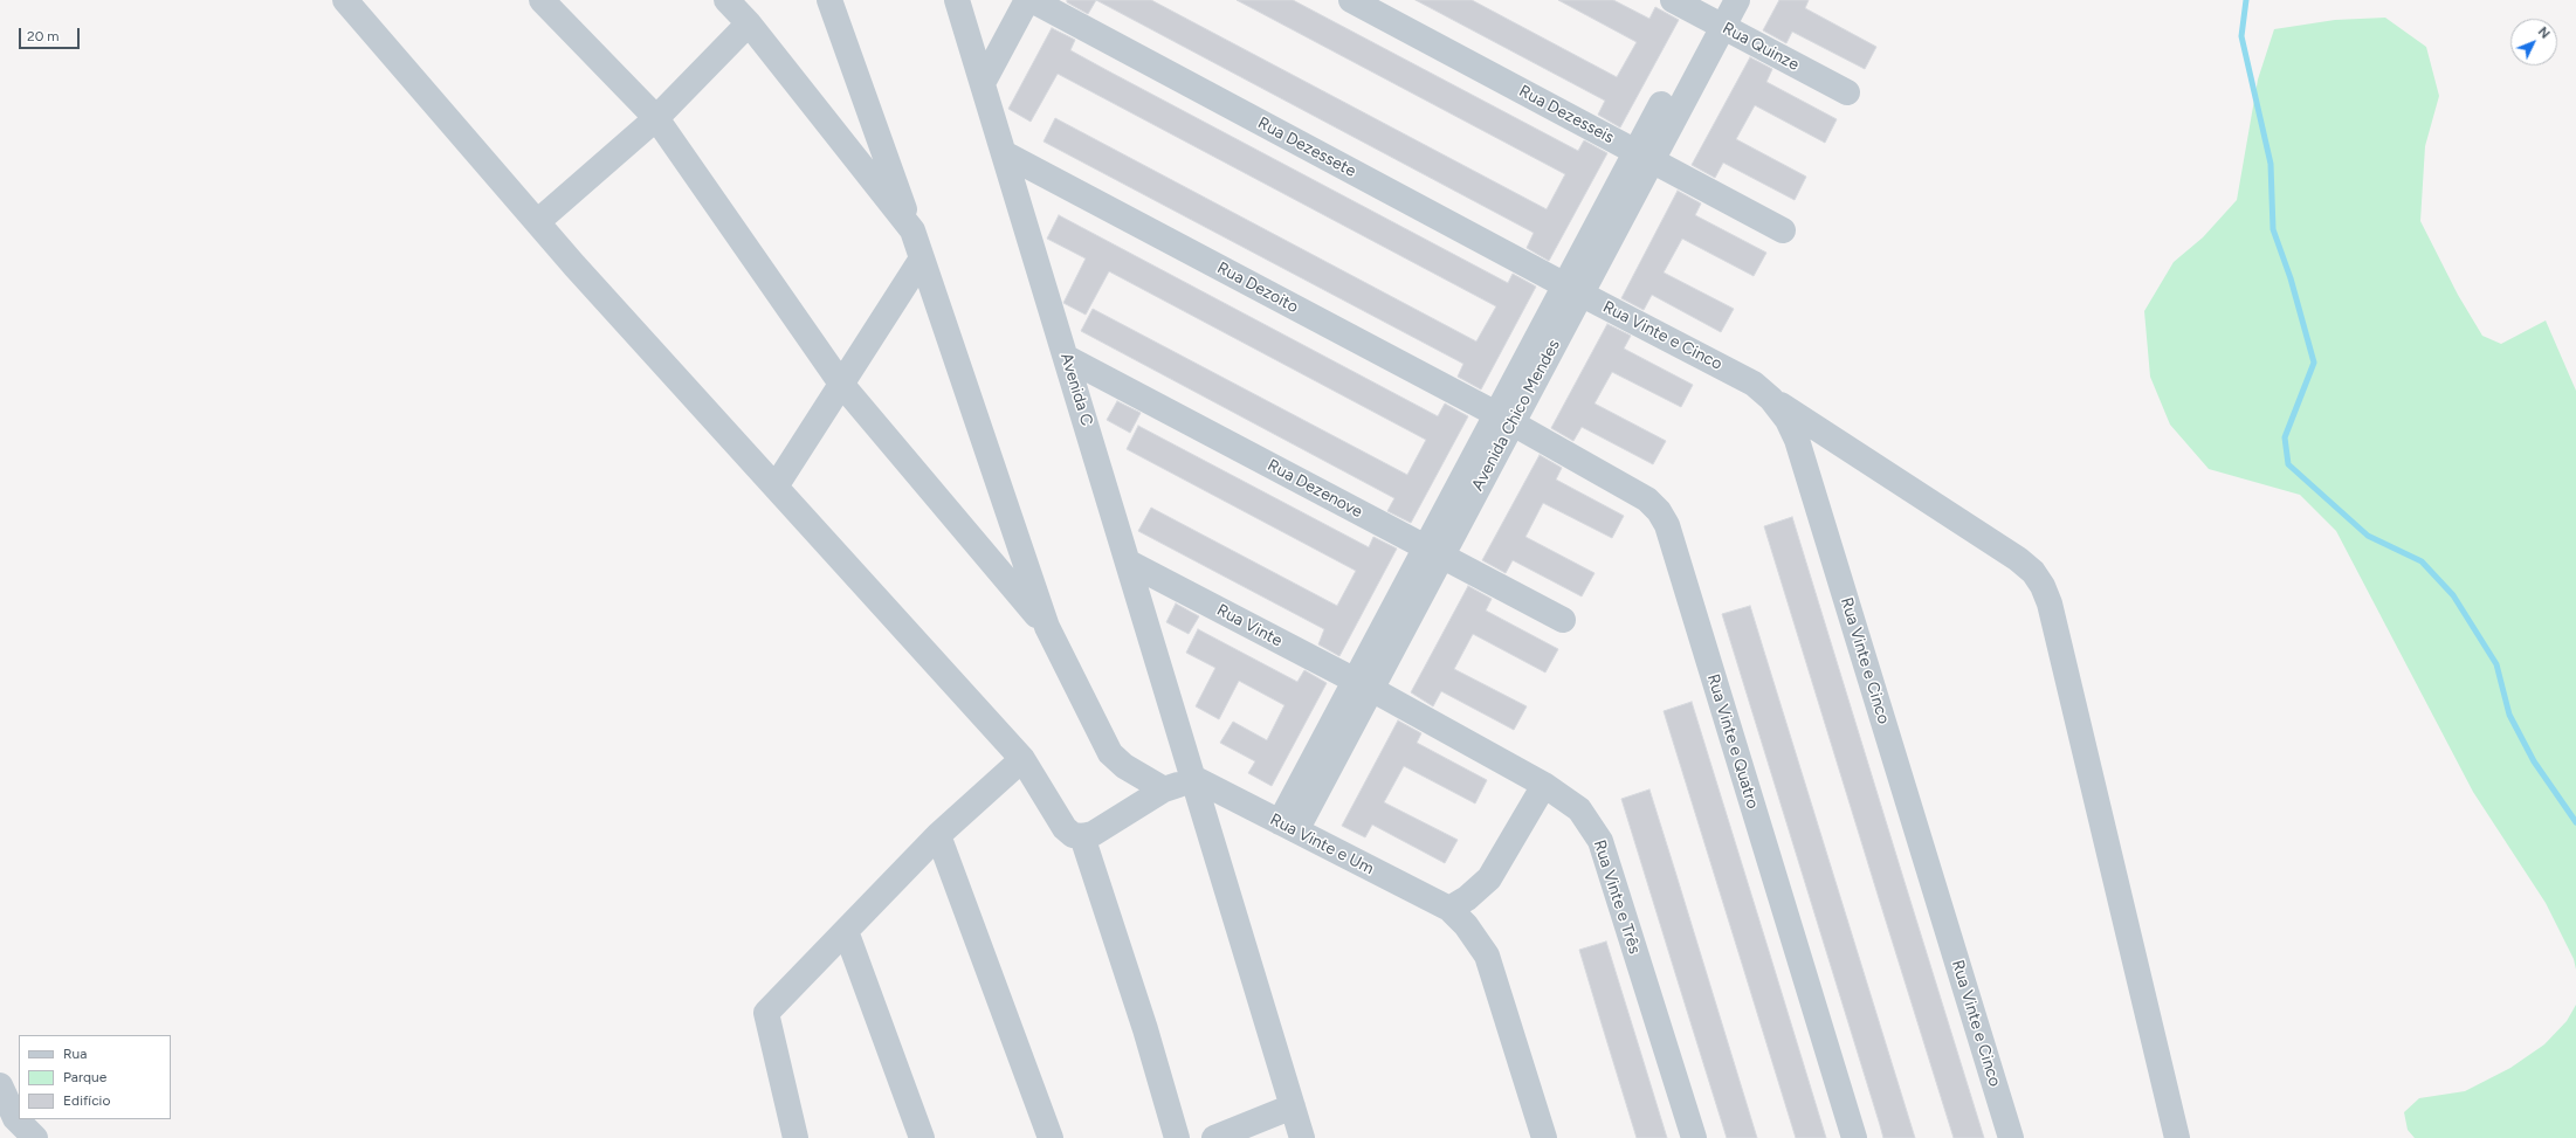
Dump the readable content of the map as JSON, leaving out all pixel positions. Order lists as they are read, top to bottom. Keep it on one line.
{"streets":{"street":["Rua Quinze","Rua Dezesseis","Rua Dezessete","Rua Dezoito","Rua Vinte e Cinco","Avenida C","Avenida Chico Mendes","Rua Dezenove","Rua Vinte","Rua Vinte e Quatro","Rua Vinte e Um","Rua Vinte e Três"]},"crossings":[["Rua Quinze","Avenida Chico Mendes"],["Rua Dezesseis","Avenida Chico Mendes"],["Rua Dezessete","Rua Vinte e Cinco"],["Rua Dezessete","Avenida Chico Mendes"],["Rua Dezoito","Avenida C"],["Rua Dezoito","Avenida Chico Mendes"],["Rua Dezoito","Rua Vinte e Quatro"],["Rua Vinte e Cinco","Avenida Chico Mendes"],["Avenida C","Rua Dezenove"],["Avenida C","Rua Vinte"],["Avenida C","Rua Vinte e Um"],["Avenida Chico Mendes","Rua Dezenove"],["Avenida Chico Mendes","Rua Vinte"],["Avenida Chico Mendes","Rua Vinte e Quatro"],["Avenida Chico Mendes","Rua Vinte e Um"],["Avenida Chico Mendes","Rua Vinte e Três"],["Rua Vinte","Rua Vinte e Três"]],"legend":["Rua","Parque","Edifício"],"scale_bar":"20 m","north":"top right"}
